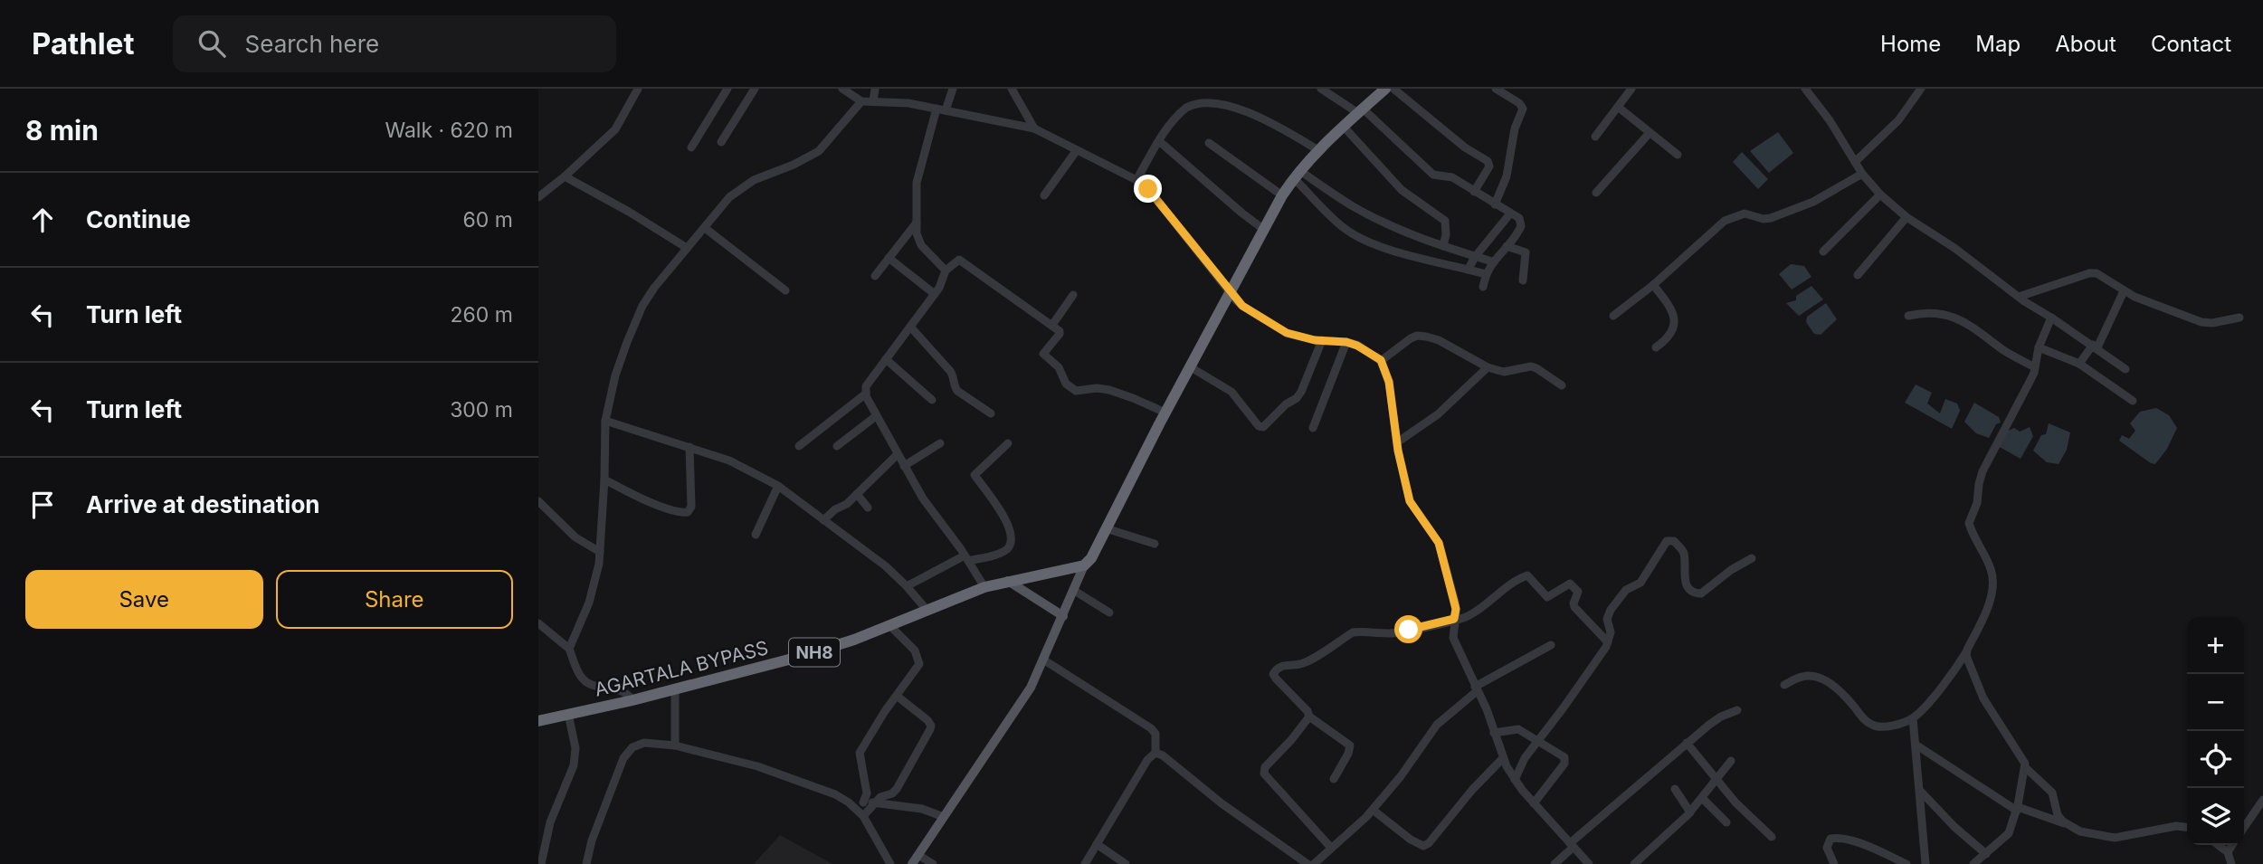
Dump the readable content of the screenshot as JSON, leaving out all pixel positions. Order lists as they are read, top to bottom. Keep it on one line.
{"streets":{"highway":["NH8","AGARTALA BYPASS"]},"page":{"header":"Pathlet","search":"Search here","nav":["Home","Map","About","Contact"],"heading":["8 min","Walk · 620 m"],"list":[["Continue","60 m"],["Turn left","260 m"],["Turn left","300 m"],"Arrive at destination"],"buttons":["Save","Share"],"map_buttons":["+","−"]}}
